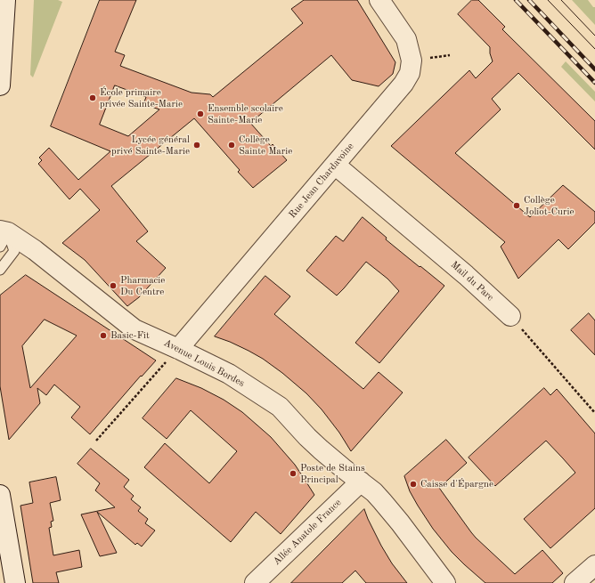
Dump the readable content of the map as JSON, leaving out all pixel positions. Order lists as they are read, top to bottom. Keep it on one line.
{"streets":{"street":["Rue Jean Chardavoine","Mail du Parc","Avenue Louis Bordes","Allée Anatole France"]},"crossings":[["Rue Jean Chardavoine","Mail du Parc"],["Rue Jean Chardavoine","Avenue Louis Bordes"],["Avenue Louis Bordes","Allée Anatole France"]],"places":["École primaire privée Sainte-Marie","Ensemble scolaire Sainte-Marie","Lycée général privé Sainte-Marie","Collège Sainte Marie","Collège Joliot-Curie","Pharmacie Du Centre","Basic-Fit","Poste de Stains Principal","Caisse d'Épargne"]}
